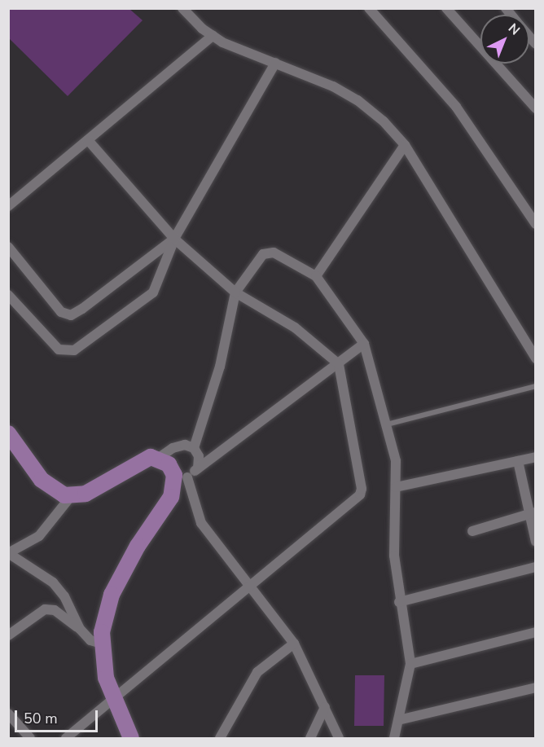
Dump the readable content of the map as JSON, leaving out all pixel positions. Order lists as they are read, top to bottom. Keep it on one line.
{"scale_bar":"50 m","north":"top right"}
